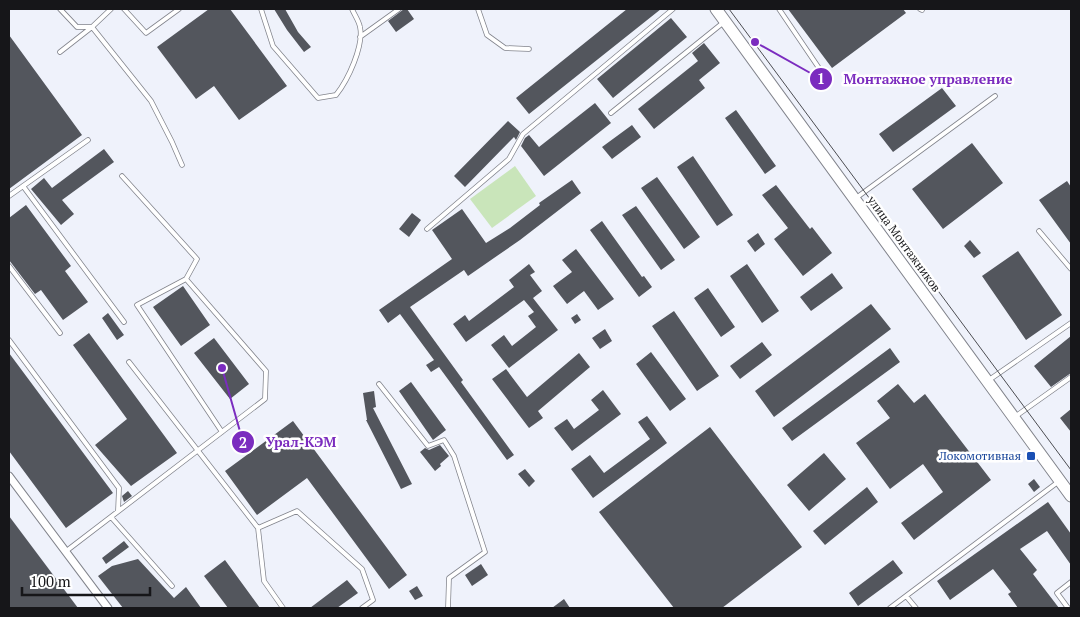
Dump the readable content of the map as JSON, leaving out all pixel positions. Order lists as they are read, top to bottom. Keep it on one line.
{"streets":{"main road":["улица Монтажников"]},"places":{"other":["Монтажное управление","Урал-КЭМ"],"transit":["Локомотивная"]},"scale_bar":"100 m"}
